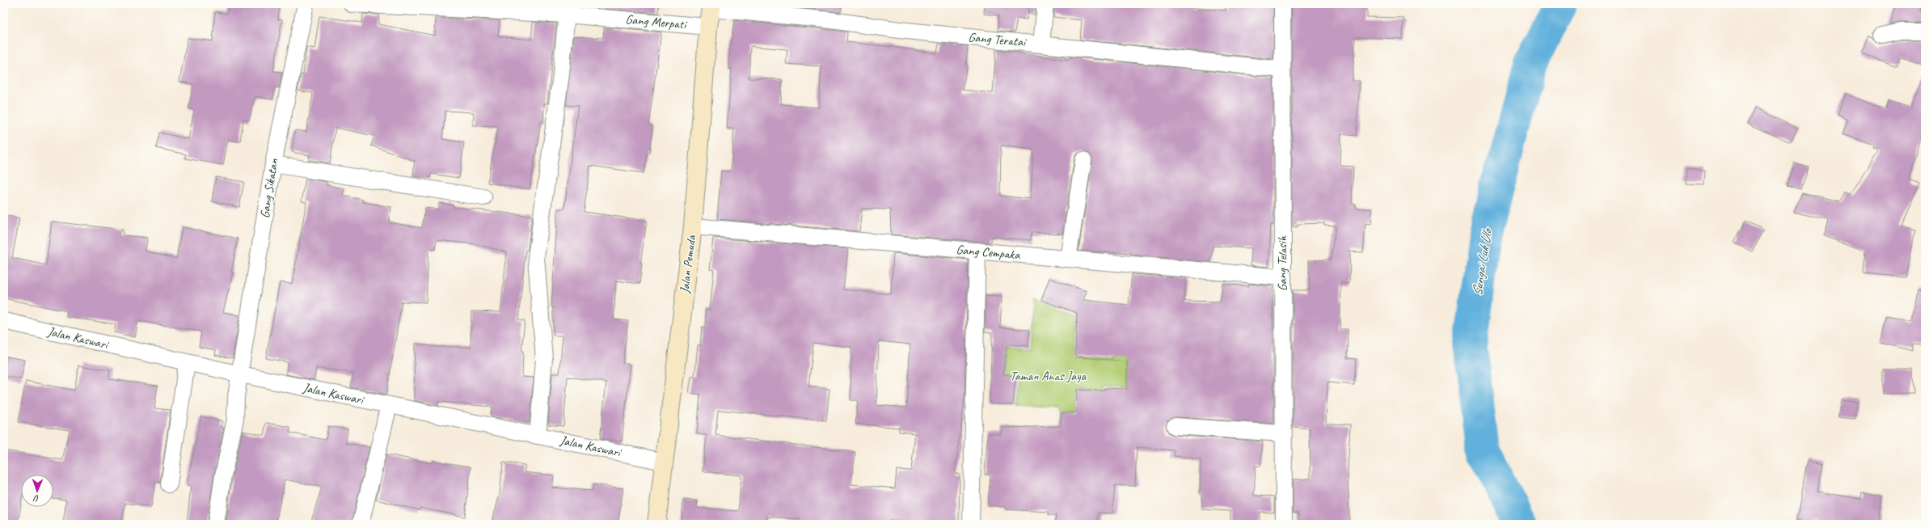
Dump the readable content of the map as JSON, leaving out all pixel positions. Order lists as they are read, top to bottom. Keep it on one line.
{"streets":{"main road":["Jalan Pemuda"],"street":["Gang Merpati","Gang Teratai","Gang Sikatan","Gang Cempaka","Gang Telasih","Jalan Kaswari"]},"crossings":[["Gang Merpati","Jalan Pemuda"],["Gang Teratai","Gang Telasih"],["Gang Teratai","Jalan Pemuda"],["Gang Sikatan","Jalan Kaswari"],["Gang Cempaka","Gang Telasih"],["Gang Cempaka","Jalan Pemuda"],["Jalan Pemuda","Jalan Kaswari"]],"water":["Sungai Luk Ulo"],"parks":["Taman Anas Jaya"],"north":"bottom"}
